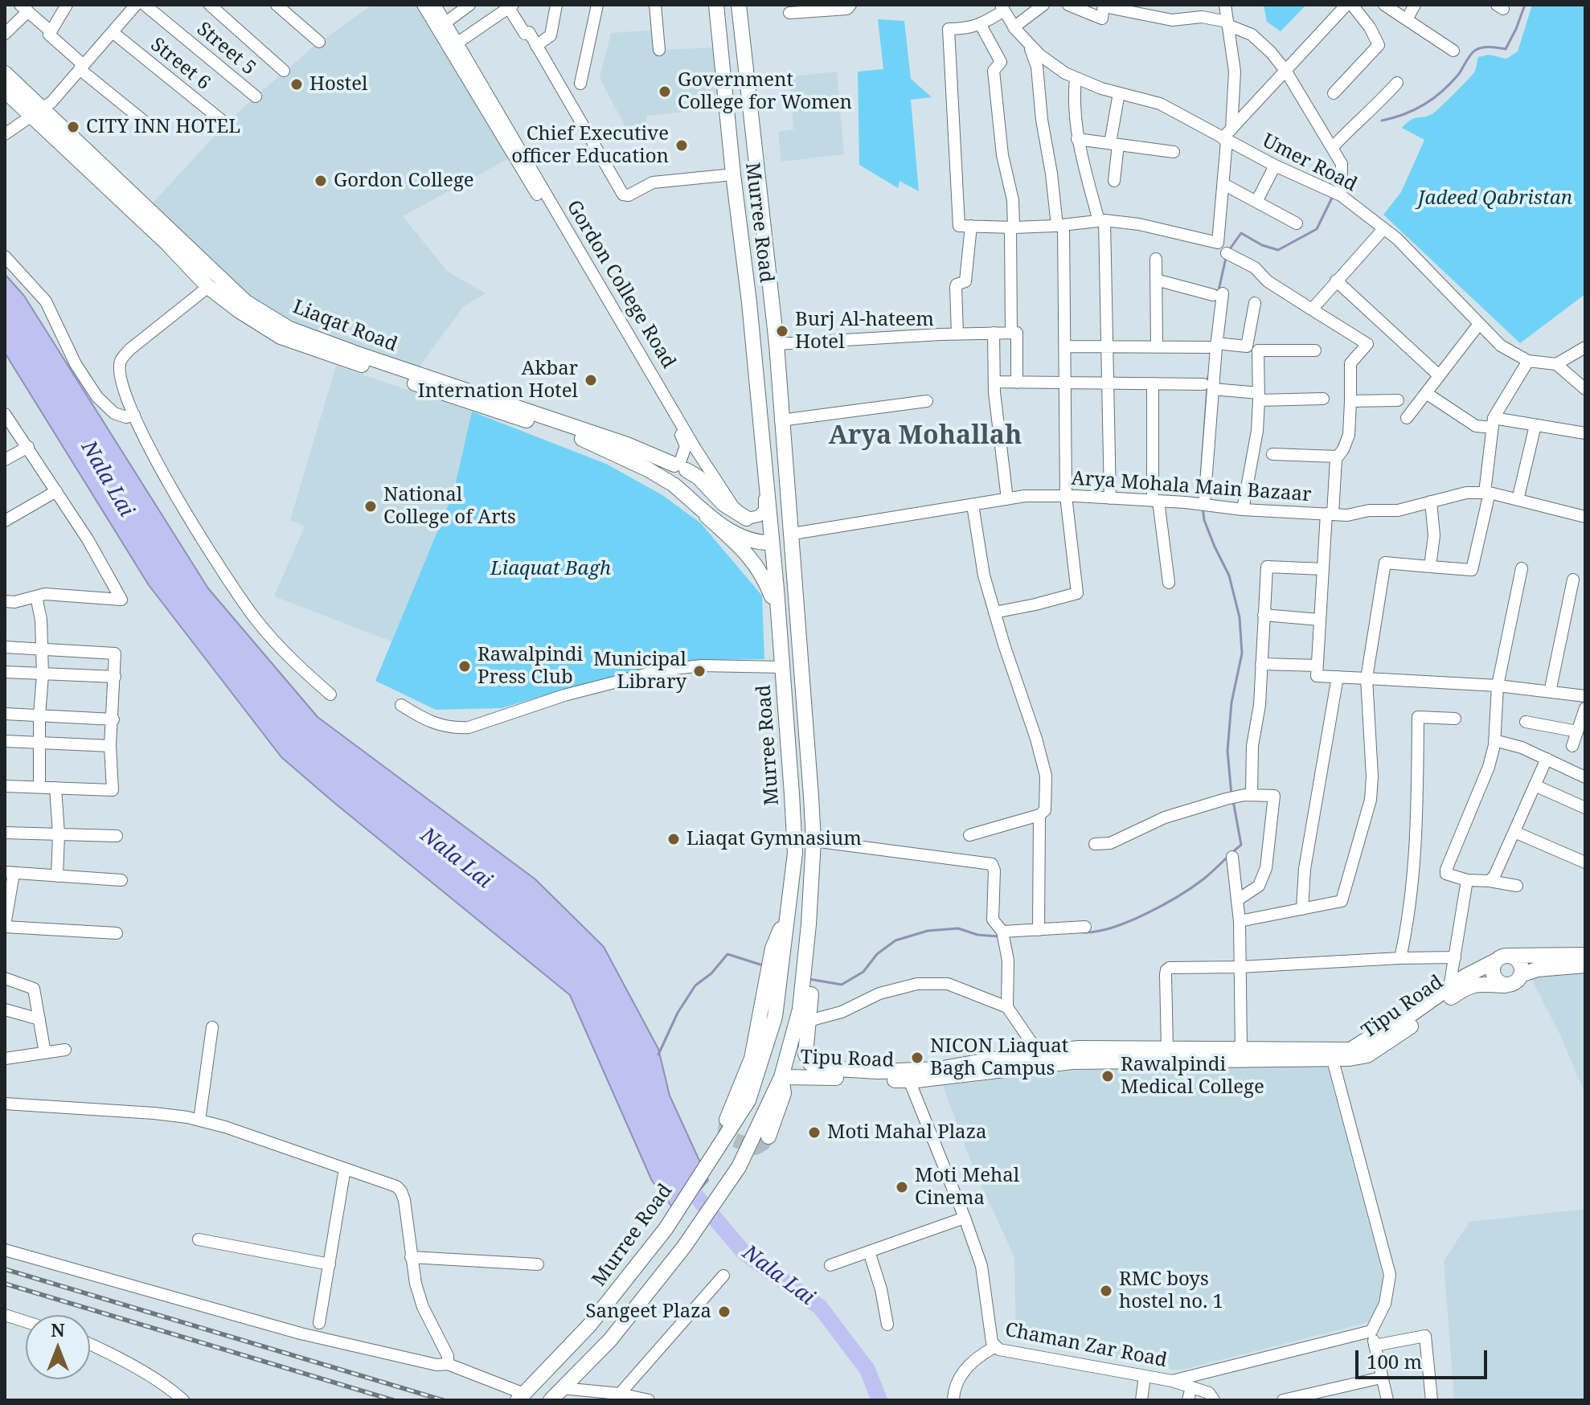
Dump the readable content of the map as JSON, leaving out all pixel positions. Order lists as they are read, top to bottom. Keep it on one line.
{"streets":{"main road":["Murree Road","Liaqat Road","Tipu Road"],"street":["Street 5","Street 6","Umer Road","Gordon College Road","Arya Mohala Main Bazaar","Chaman Zar Road"]},"crossings":[["Murree Road","Liaqat Road"],["Murree Road","Arya Mohala Main Bazaar"],["Murree Road","Tipu Road"],["Gordon College Road","Liaqat Road"],["Tipu Road","Chaman Zar Road"]],"districts":["Arya Mohallah"],"water":["Nala Lai"],"parks":["Jadeed Qabristan","Liaquat Bagh"],"places":["Hostel","Government College for Women","CITY INN HOTEL","Chief Executive officer Education","Gordon College","Burj Al-hateem Hotel","Akbar Internation Hotel","National College of Arts","Rawalpindi Press Club","Municipal Library","Liaqat Gymnasium","NICON Liaquat Bagh Campus","Rawalpindi Medical College","Moti Mahal Plaza","Moti Mehal Cinema","RMC boys hostel no. 1","Sangeet Plaza"],"scale_bar":"100 m","north":"top"}
